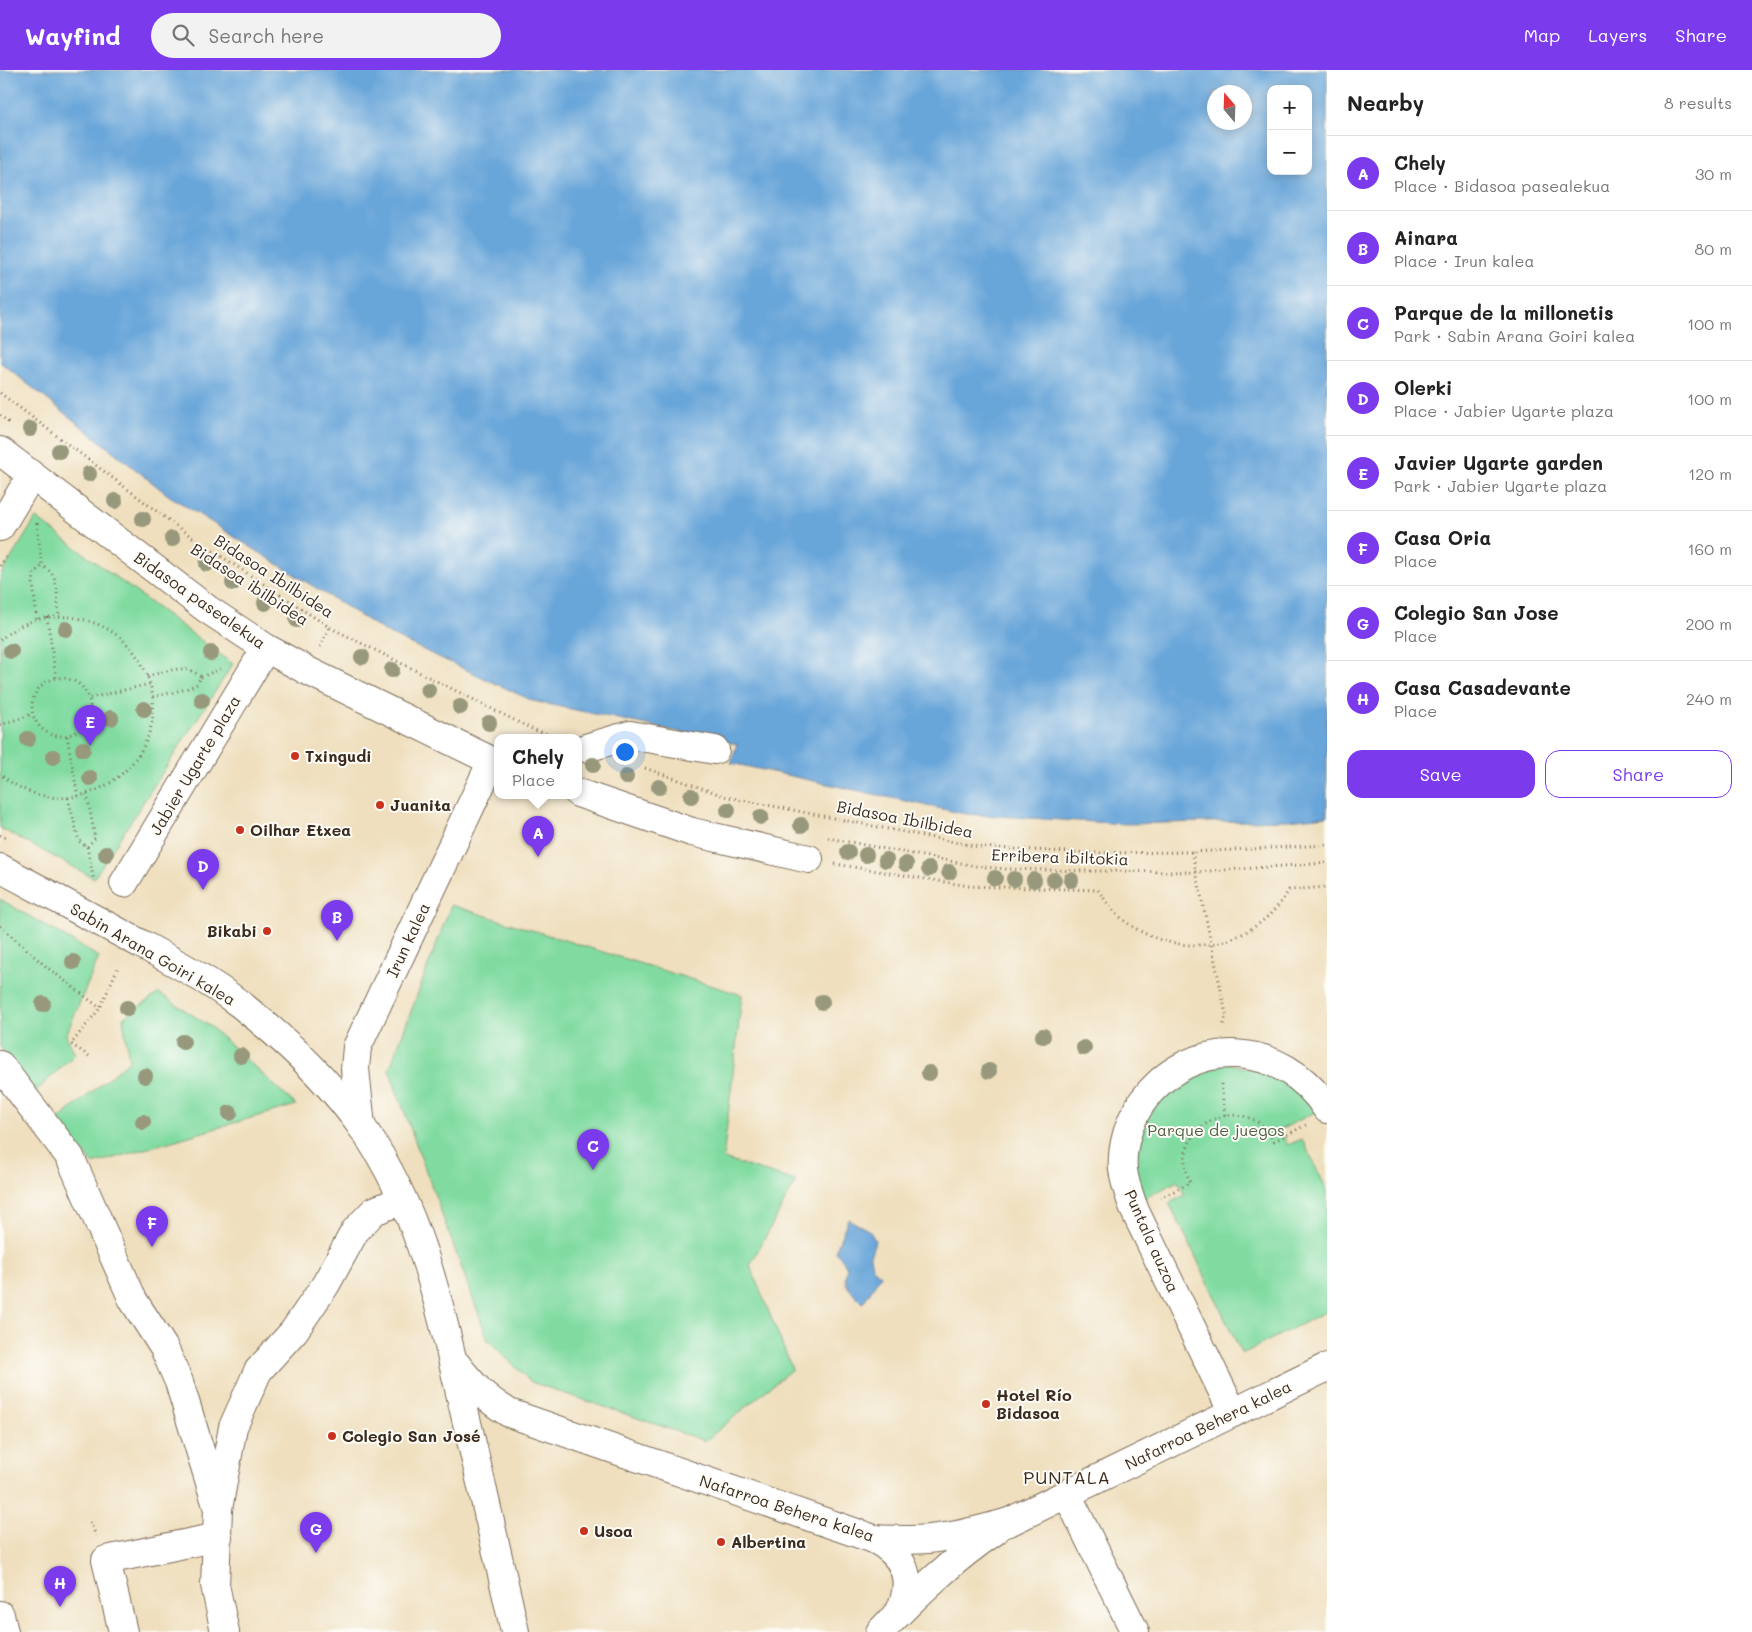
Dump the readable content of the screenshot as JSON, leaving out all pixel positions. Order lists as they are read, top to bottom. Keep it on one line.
{"streets":{"street":["Bidasoa pasealekua","Jabier Ugarte plaza","Irun kalea","Sabin Arana Goiri kalea","Puntala auzoa","Nafarroa Behera kalea"],"path":["Bidasoa Ibilbidea","Bidasoa ibilbidea","Erribera ibiltokia"]},"crossings":[["Bidasoa pasealekua","Jabier Ugarte plaza"],["Irun kalea","Sabin Arana Goiri kalea"],["Sabin Arana Goiri kalea","Nafarroa Behera kalea"],["Puntala auzoa","Nafarroa Behera kalea"]],"districts":["PUNTALA"],"parks":["Parque de juegos"],"places":["Txingudi","Juanita","Oilhar Etxea","Bikabi","Hotel Río Bidasoa","Colegio San José","Usoa","Albertina"],"north":"top","page":{"header":"Wayfind","search":"Search here","nav":["Map","Layers","Share"],"heading":["Nearby","8 results"],"map_buttons":["+","−"],"list":[{"mark":"A","name":"Chely","note":"Place · Bidasoa pasealekua","value":"30 m"},{"mark":"B","name":"Ainara","note":"Place · Irun kalea","value":"80 m"},{"mark":"C","name":"Parque de la millonetis","note":"Park · Sabin Arana Goiri kalea","value":"100 m"},{"mark":"D","name":"Olerki","note":"Place · Jabier Ugarte plaza","value":"100 m"},{"mark":"E","name":"Javier Ugarte garden","note":"Park · Jabier Ugarte plaza","value":"120 m"},{"mark":"F","name":"Casa Oria","note":"Place","value":"160 m"},{"mark":"G","name":"Colegio San Jose","note":"Place","value":"200 m"},{"mark":"H","name":"Casa Casadevante","note":"Place","value":"240 m"}],"pins":["E","A","D","B","C","F","G","H"],"popup":["Chely","Place"],"buttons":["Save","Share"]}}
